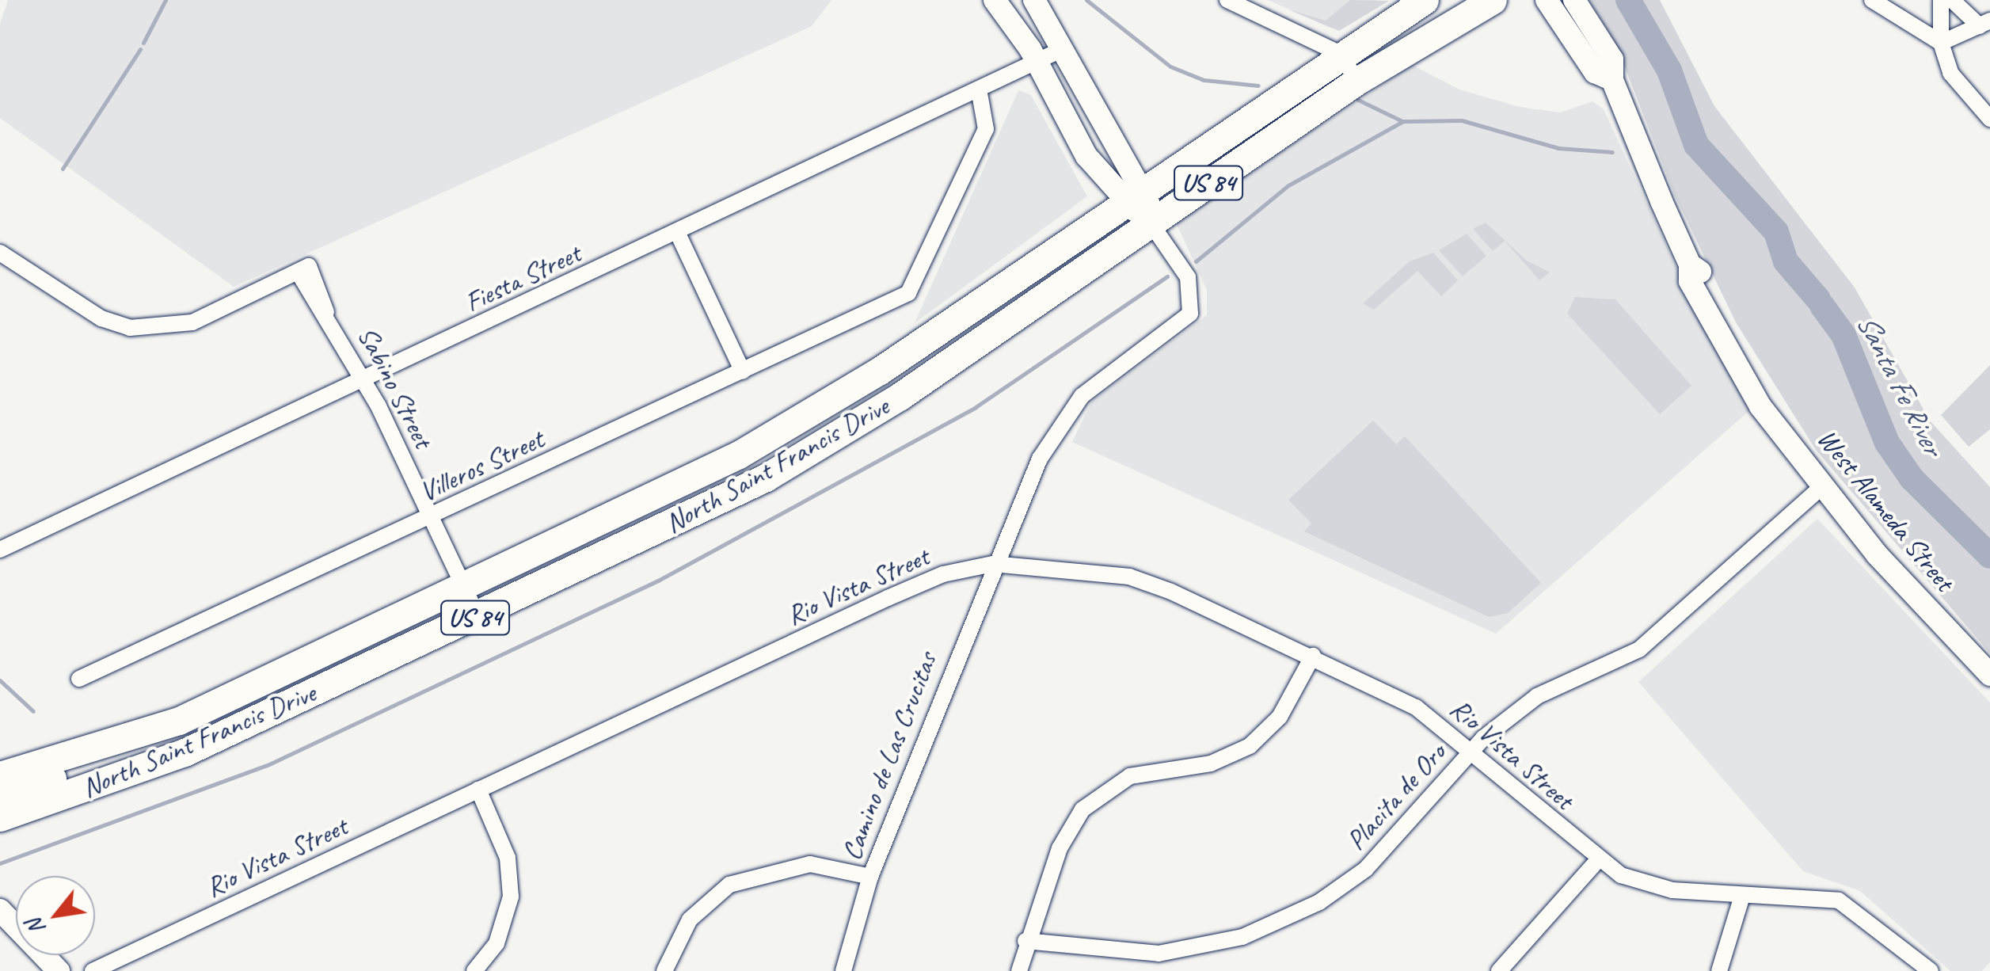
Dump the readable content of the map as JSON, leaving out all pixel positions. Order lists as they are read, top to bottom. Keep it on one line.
{"streets":{"highway":["US 84","North Saint Francis Drive"],"street":["Fiesta Street","Sabino Street","Villeros Street","West Alameda Street","Rio Vista Street","Camino de Las Crucitas","Placita de Oro"]},"crossings":[["Fiesta Street","Sabino Street"],["Fiesta Street","Villeros Street"],["Sabino Street","North Saint Francis Drive"],["Sabino Street","Villeros Street"],["West Alameda Street","Placita de Oro"],["Rio Vista Street","Camino de Las Crucitas"],["Rio Vista Street","Placita de Oro"]],"water":["Santa Fe River"],"north":"bottom left"}
